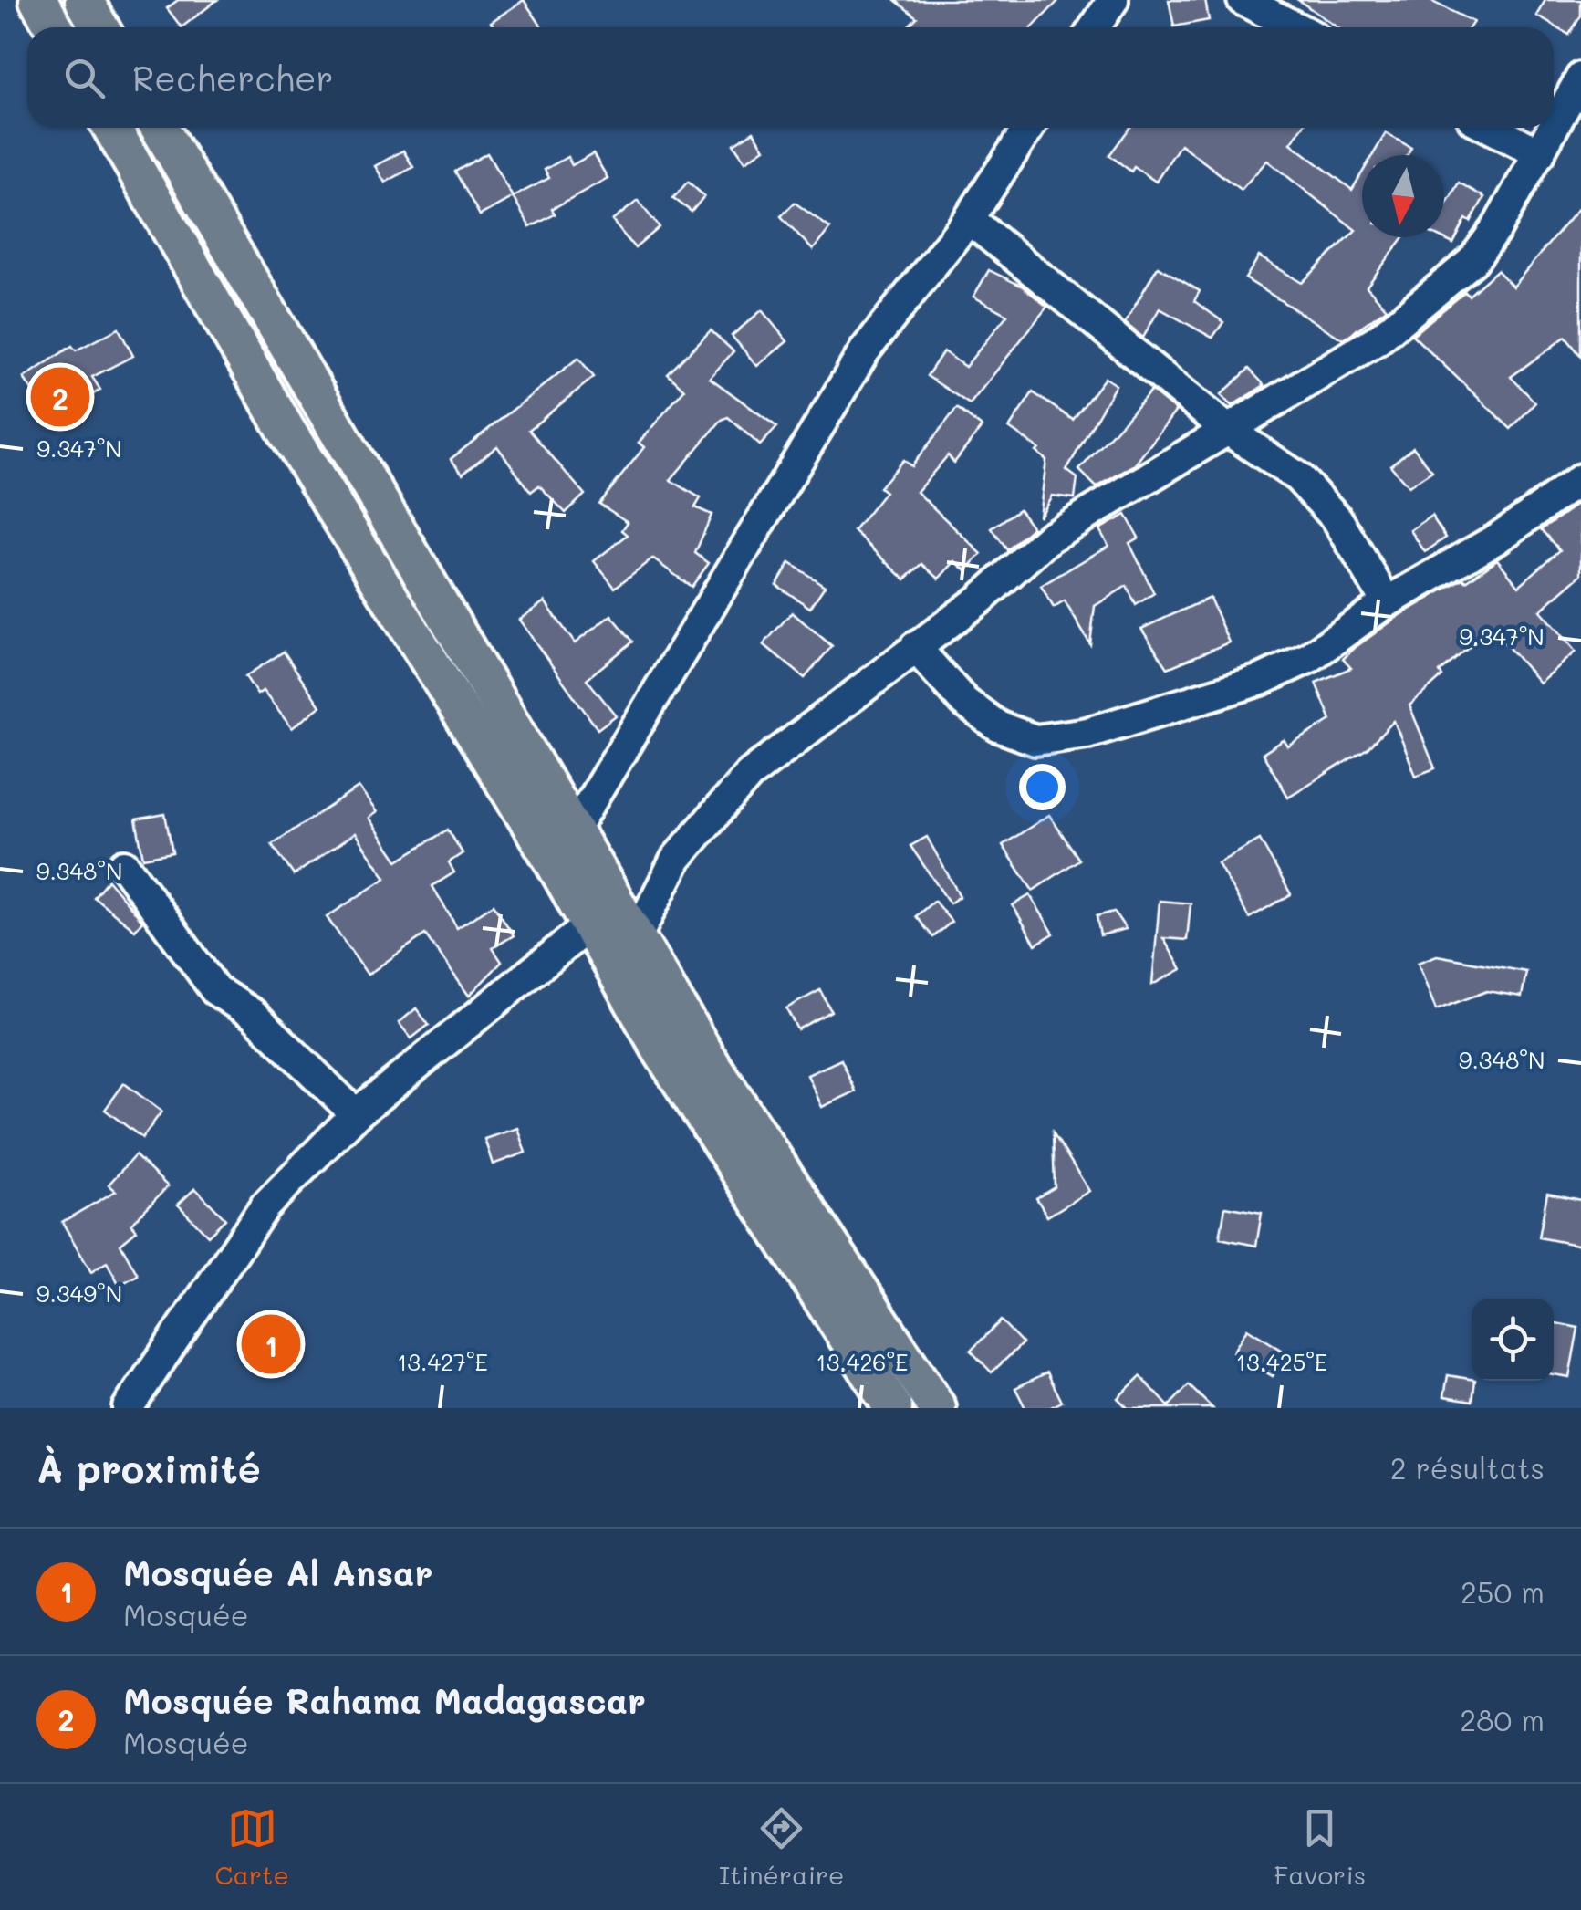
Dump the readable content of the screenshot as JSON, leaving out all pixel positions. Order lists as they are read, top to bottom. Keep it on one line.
{"north":"bottom","page":{"search":"Rechercher","pins":["2","1"],"heading":["À proximité","2 résultats"],"list":[{"mark":"1","name":"Mosquée Al Ansar","note":"Mosquée","value":"250 m"},{"mark":"2","name":"Mosquée Rahama Madagascar","note":"Mosquée","value":"280 m"}],"nav":["Carte","Itinéraire","Favoris"]},"coordinates":["9.347°N","9.348°N","9.349°N","13.427°E","13.426°E","13.425°E"]}
